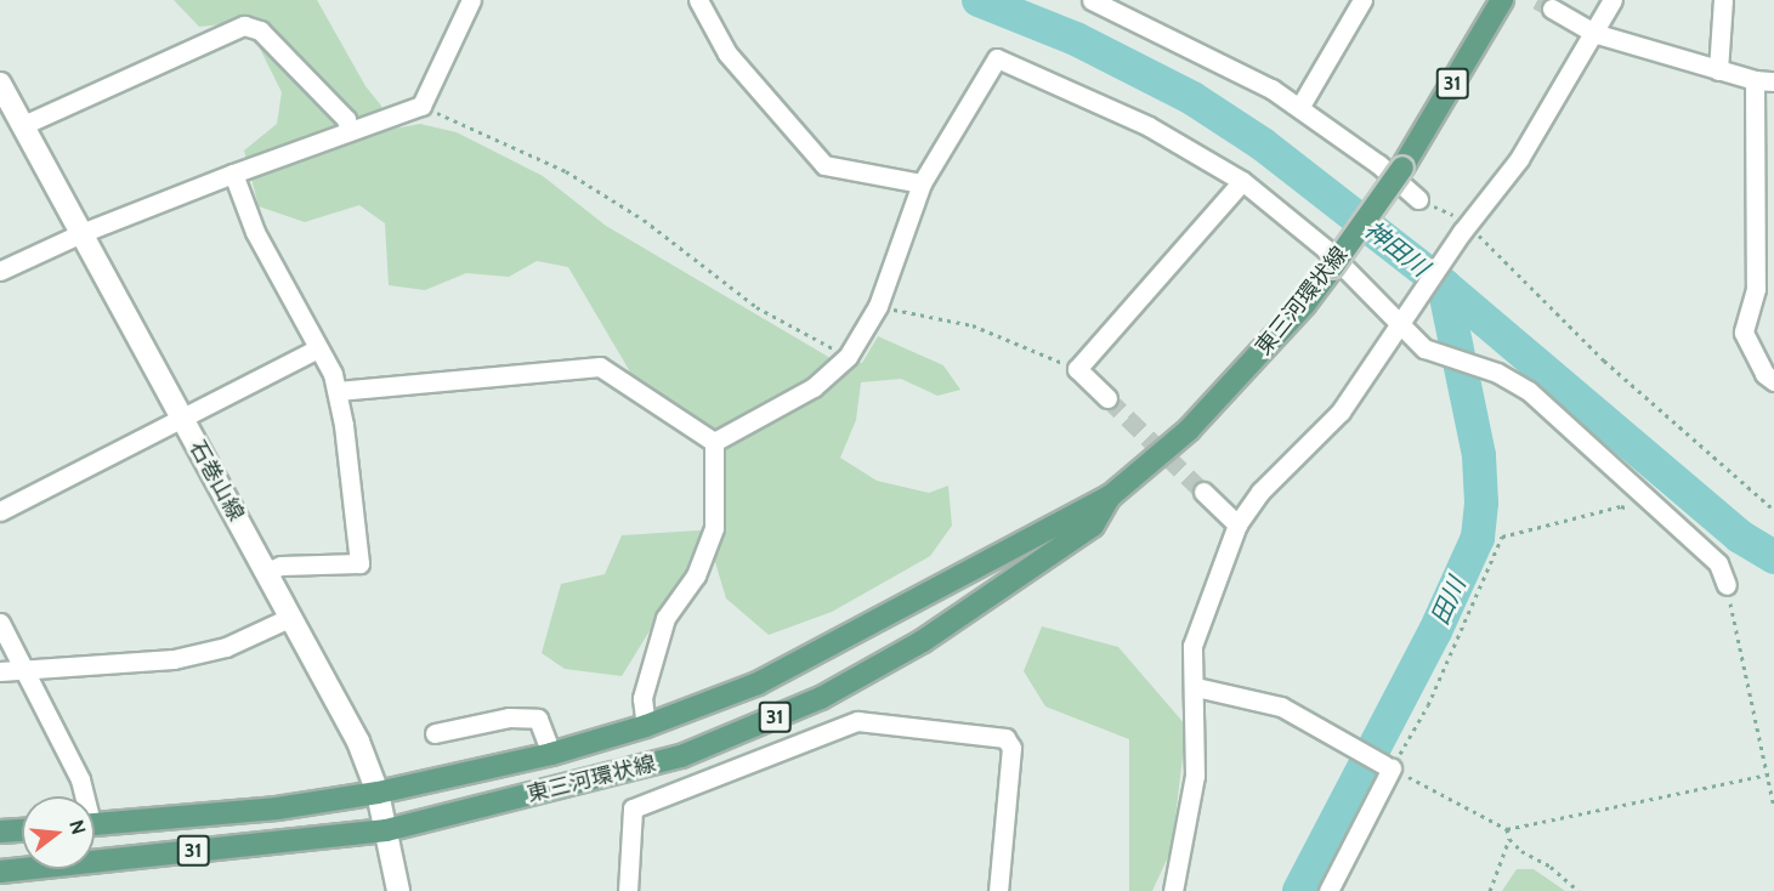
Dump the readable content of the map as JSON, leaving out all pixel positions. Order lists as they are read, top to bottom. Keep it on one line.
{"streets":{"main road":["31","東三河環状線","石巻山線"]},"crossings":[["東三河環状線","石巻山線"]],"water":["神田川","田川"],"north":"right"}
